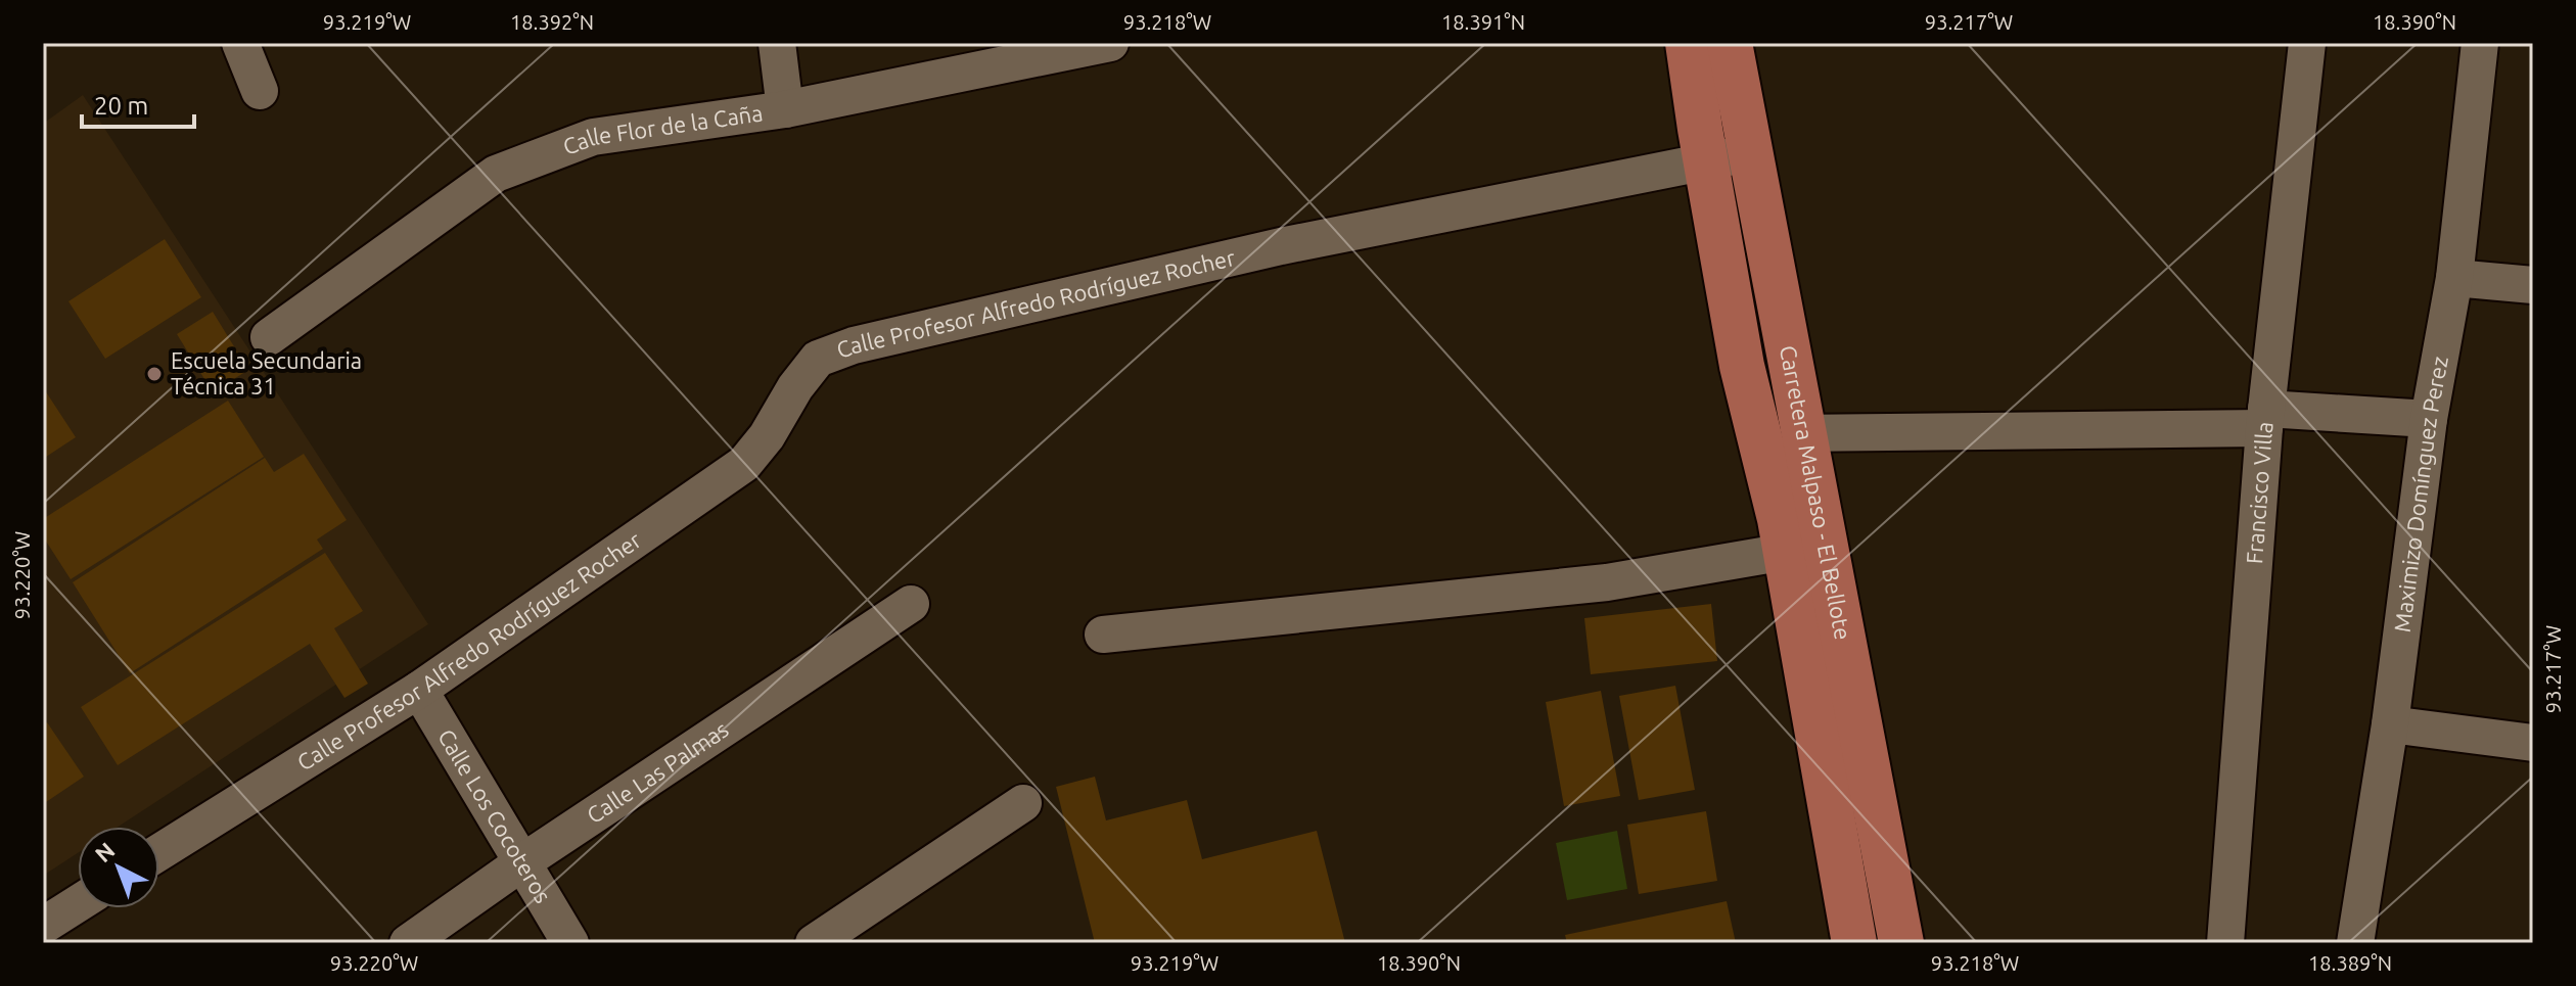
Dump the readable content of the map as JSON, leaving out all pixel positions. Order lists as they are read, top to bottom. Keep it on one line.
{"streets":{"main road":["Carretera Malpaso - El Bellote"],"street":["Calle Flor de la Caña","Calle Profesor Alfredo Rodríguez Rocher","Francisco Villa","Maximizo Domínguez Perez","Calle Las Palmas","Calle Los Cocoteros"]},"crossings":[["Calle Profesor Alfredo Rodríguez Rocher","Carretera Malpaso - El Bellote"],["Calle Profesor Alfredo Rodríguez Rocher","Calle Los Cocoteros"],["Calle Las Palmas","Calle Los Cocoteros"]],"places":["Escuela Secundaria Técnica 31"],"scale_bar":"20 m","north":"top left","coordinates":["93.219°W","18.392°N","93.218°W","18.391°N","93.217°W","18.390°N","93.220°W","18.389°N"]}
